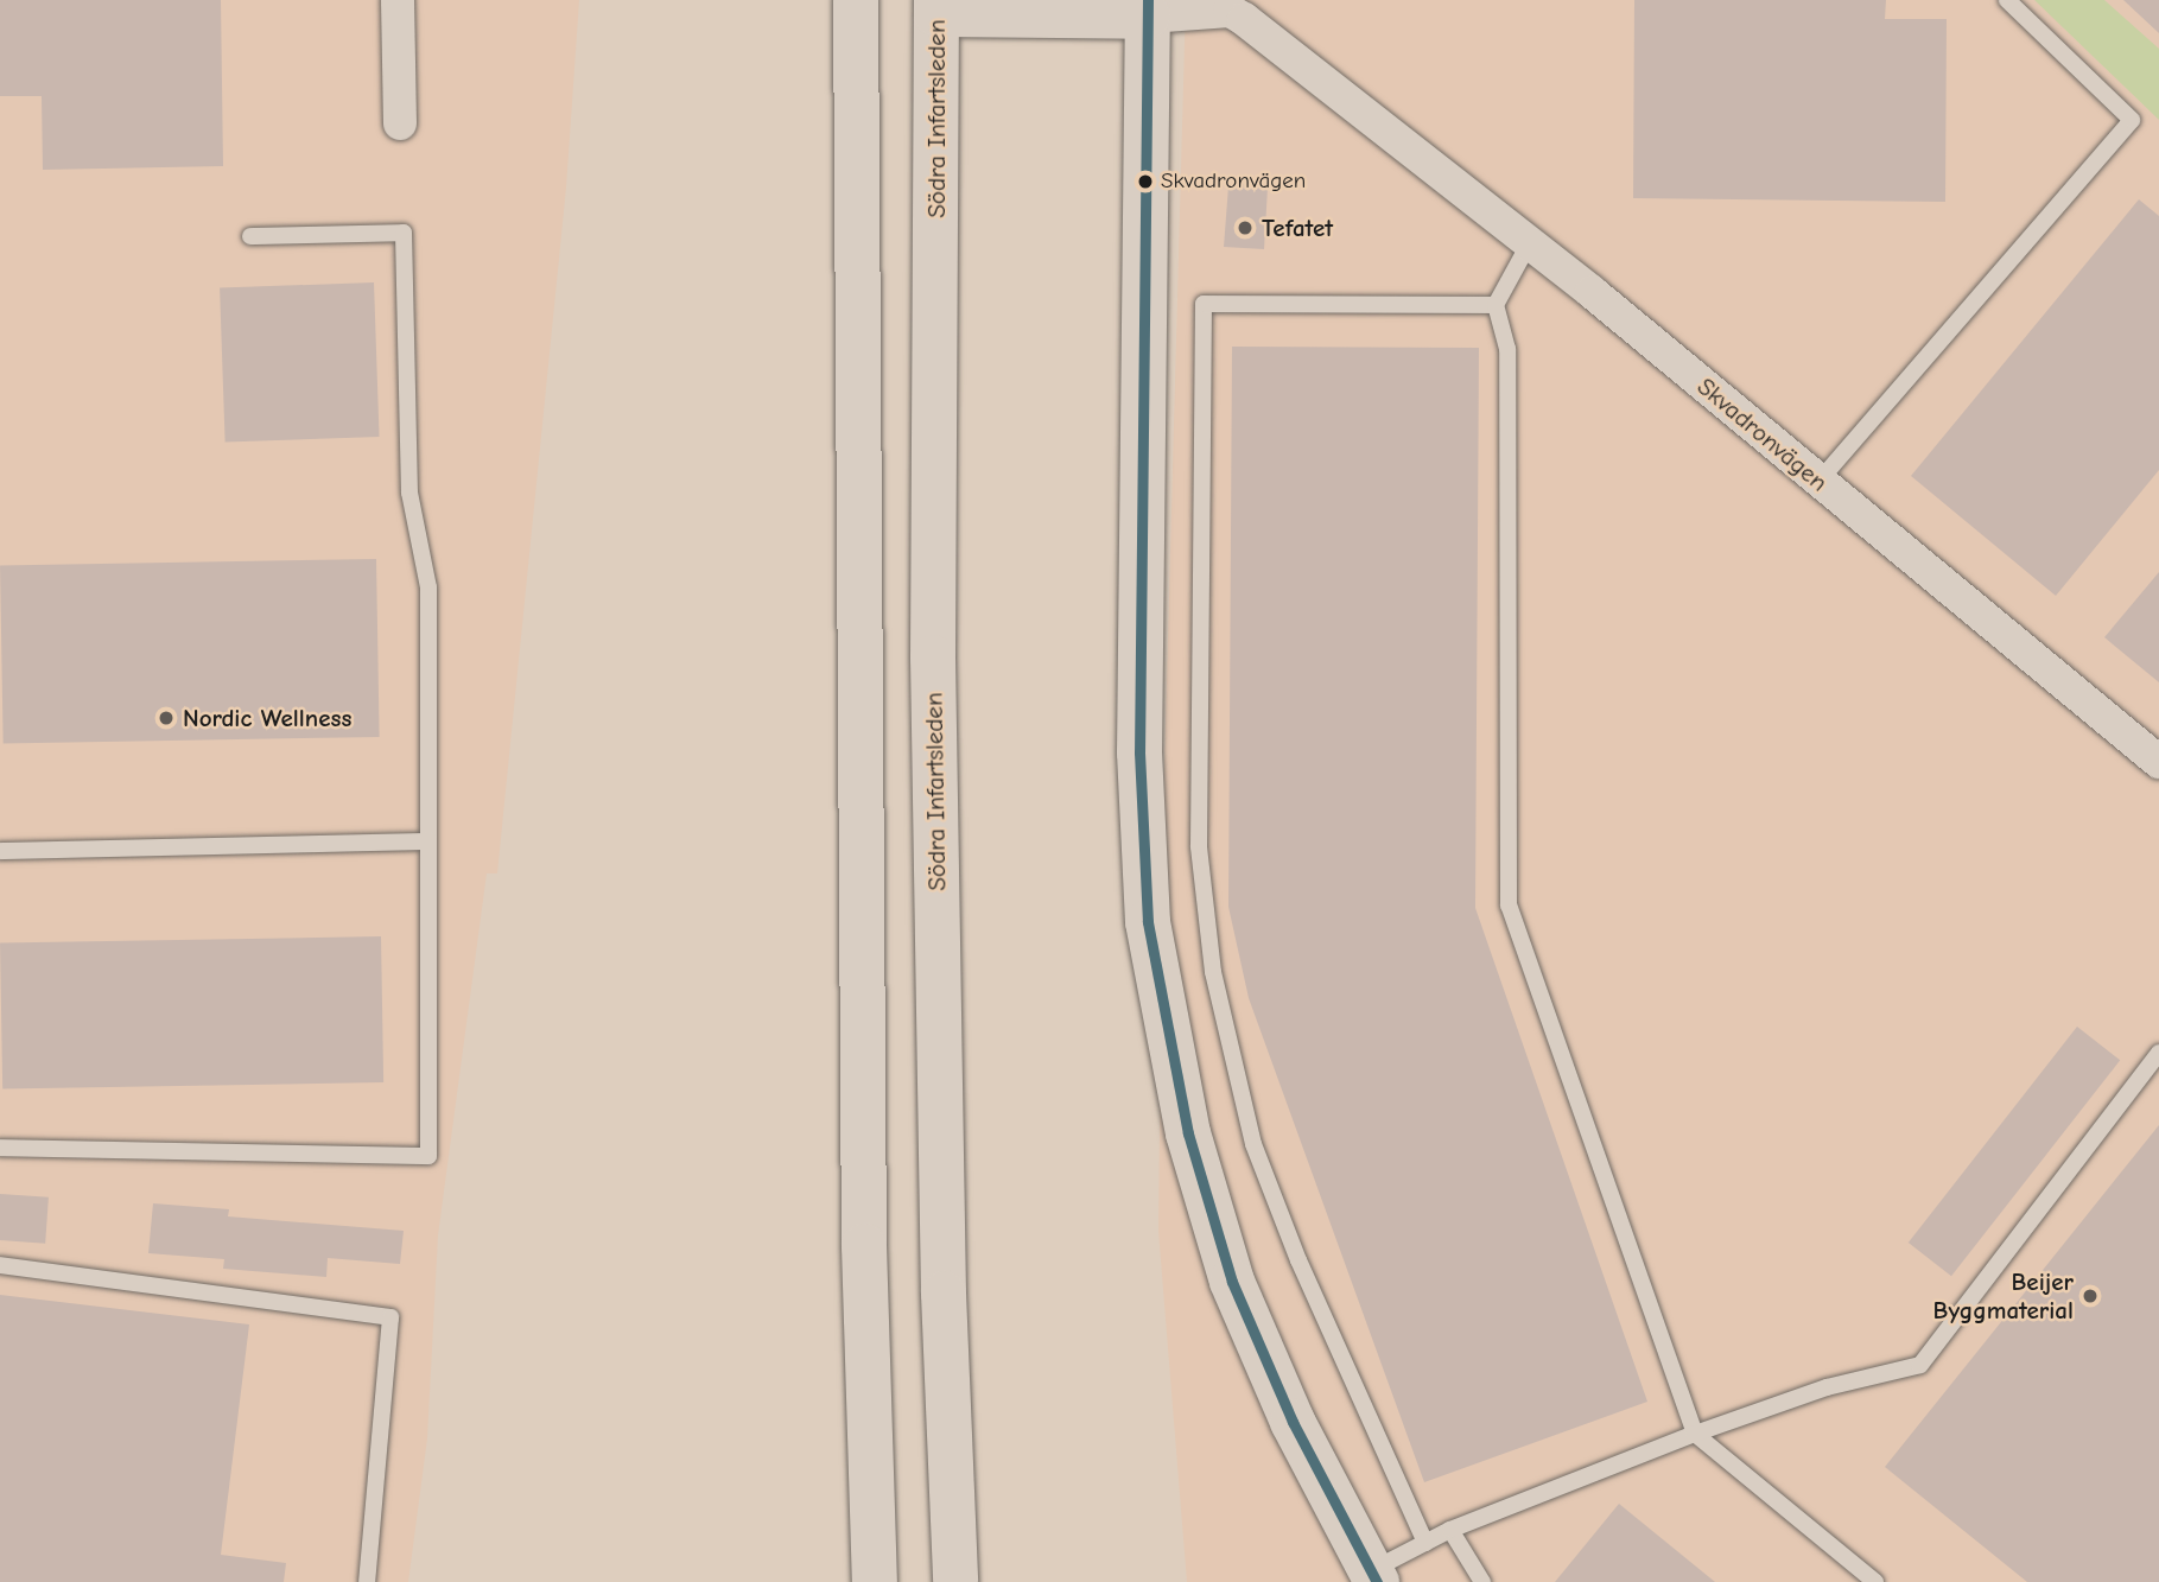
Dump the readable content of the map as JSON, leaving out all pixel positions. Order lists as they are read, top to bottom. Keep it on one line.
{"streets":{"main road":["Södra Infartsleden"],"street":["Skvadronvägen"]},"places":["Skvadronvägen","Tefatet","Nordic Wellness","Beijer Byggmaterial"]}
